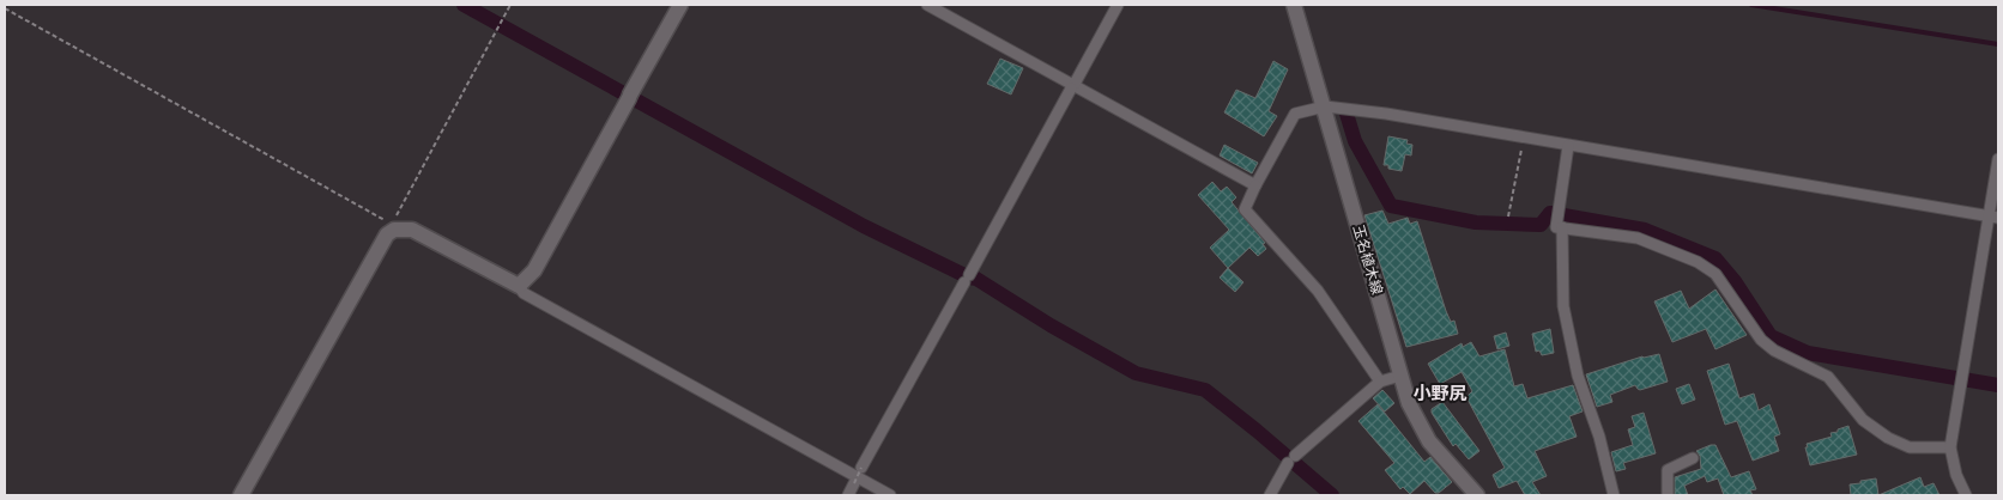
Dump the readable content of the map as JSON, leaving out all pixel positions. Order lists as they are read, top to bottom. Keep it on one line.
{"streets":{"street":["玉名植木線"]},"districts":["小野尻"]}
